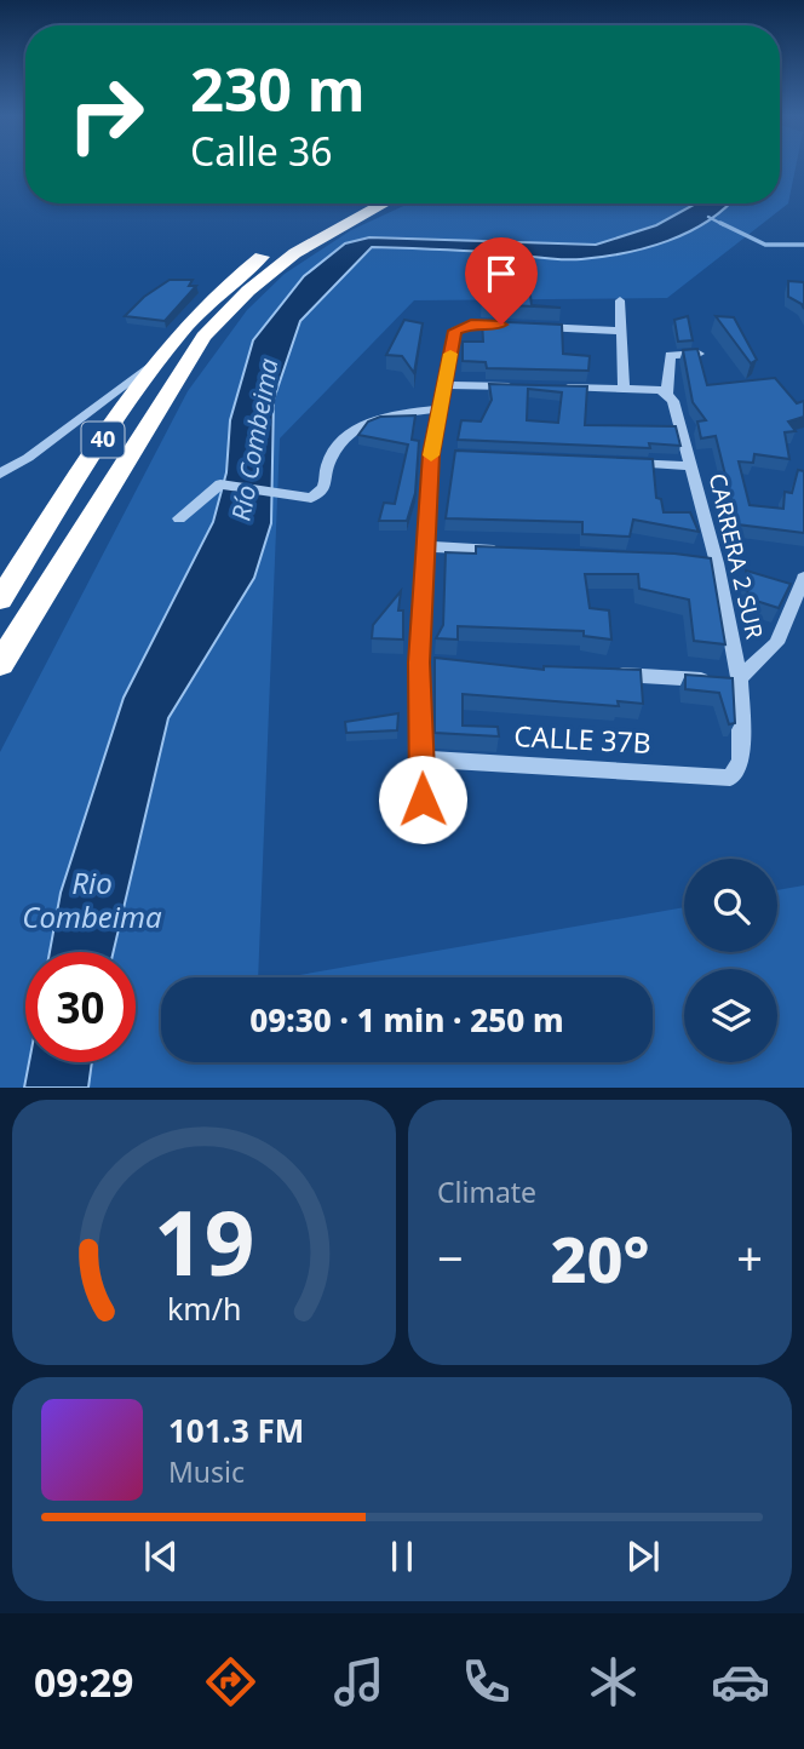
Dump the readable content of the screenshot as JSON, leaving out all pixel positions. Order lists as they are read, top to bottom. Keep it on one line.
{"streets":{"highway":["40"],"street":["CARRERA 2 SUR","CALLE 37B"]},"crossings":[["CARRERA 2 SUR","CALLE 37B"]],"water":["Río Combeima","Rio Combeima"],"page":{"turn":["230 m","Calle 36"],"limit":"30","trip":"09:30 · 1 min · 250 m","tile":"Climate","heat":["−","20°","+"],"song":["101.3 FM","Music"],"tabs":"09:29","gauge":["19","km/h"]}}
